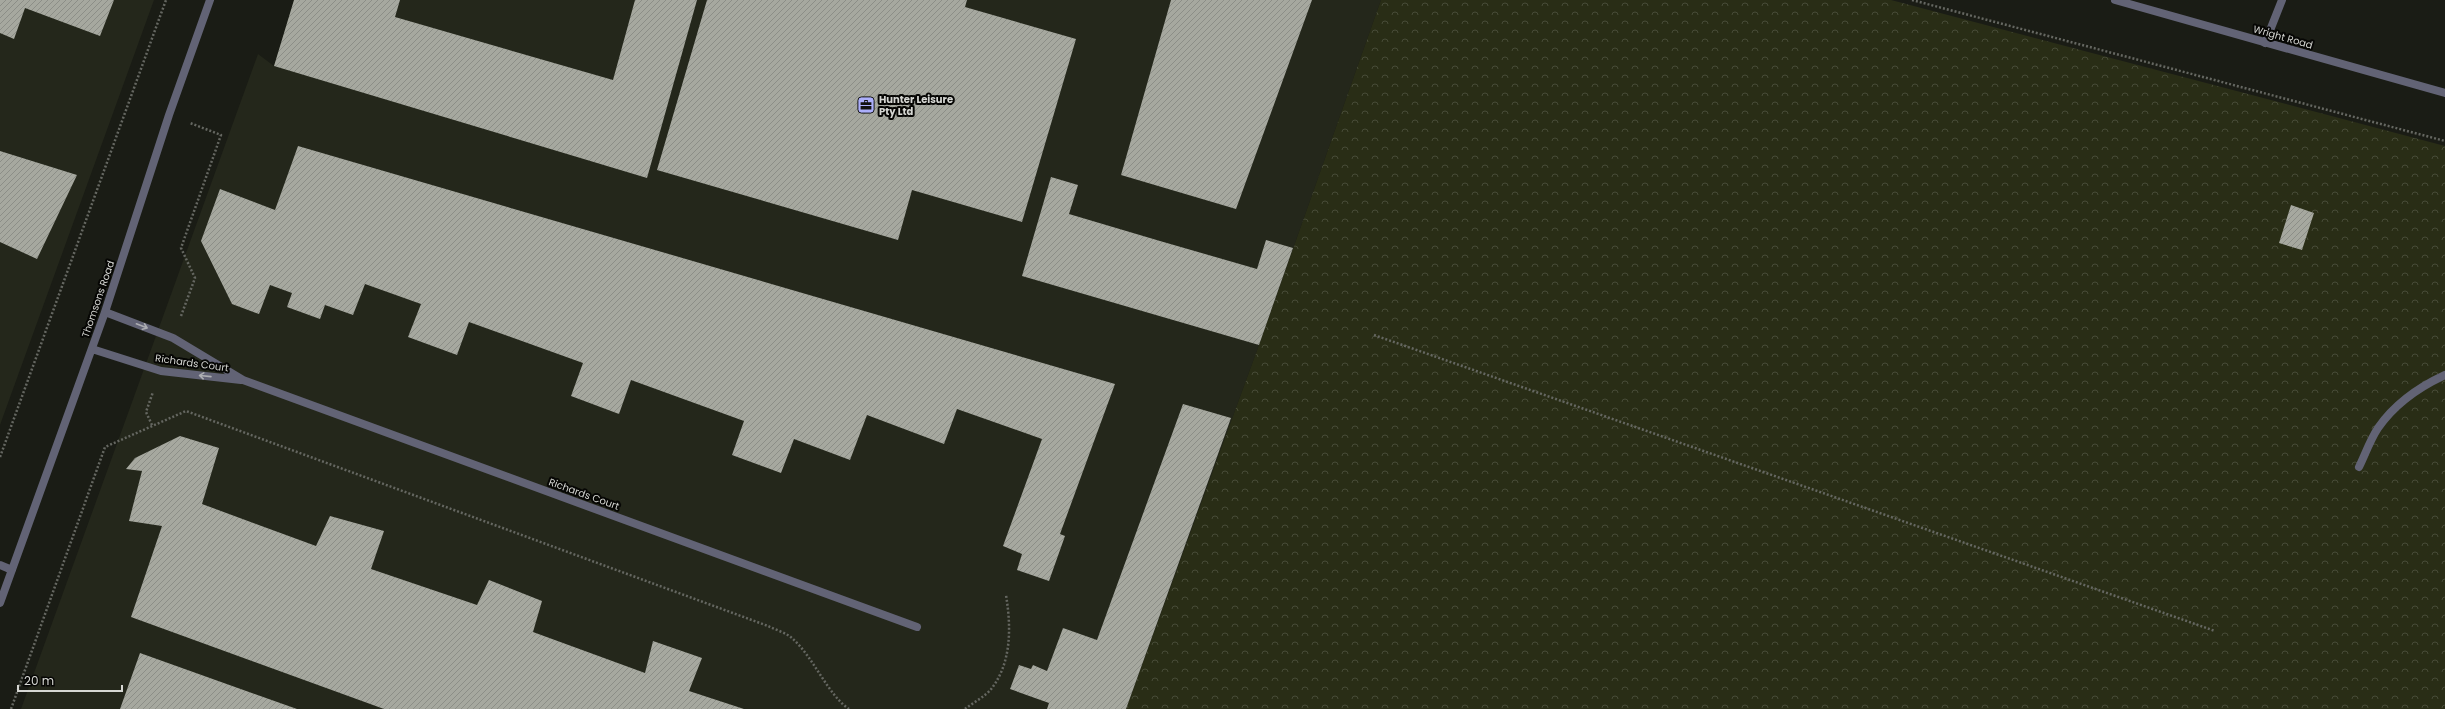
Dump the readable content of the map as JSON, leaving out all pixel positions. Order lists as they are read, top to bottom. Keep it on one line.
{"streets":{"street":["Wright Road","Thomsons Road","Richards Court"]},"crossings":[["Thomsons Road","Richards Court"]],"places":{"office":["Hunter Leisure Pty Ltd"]},"scale_bar":"20 m"}
